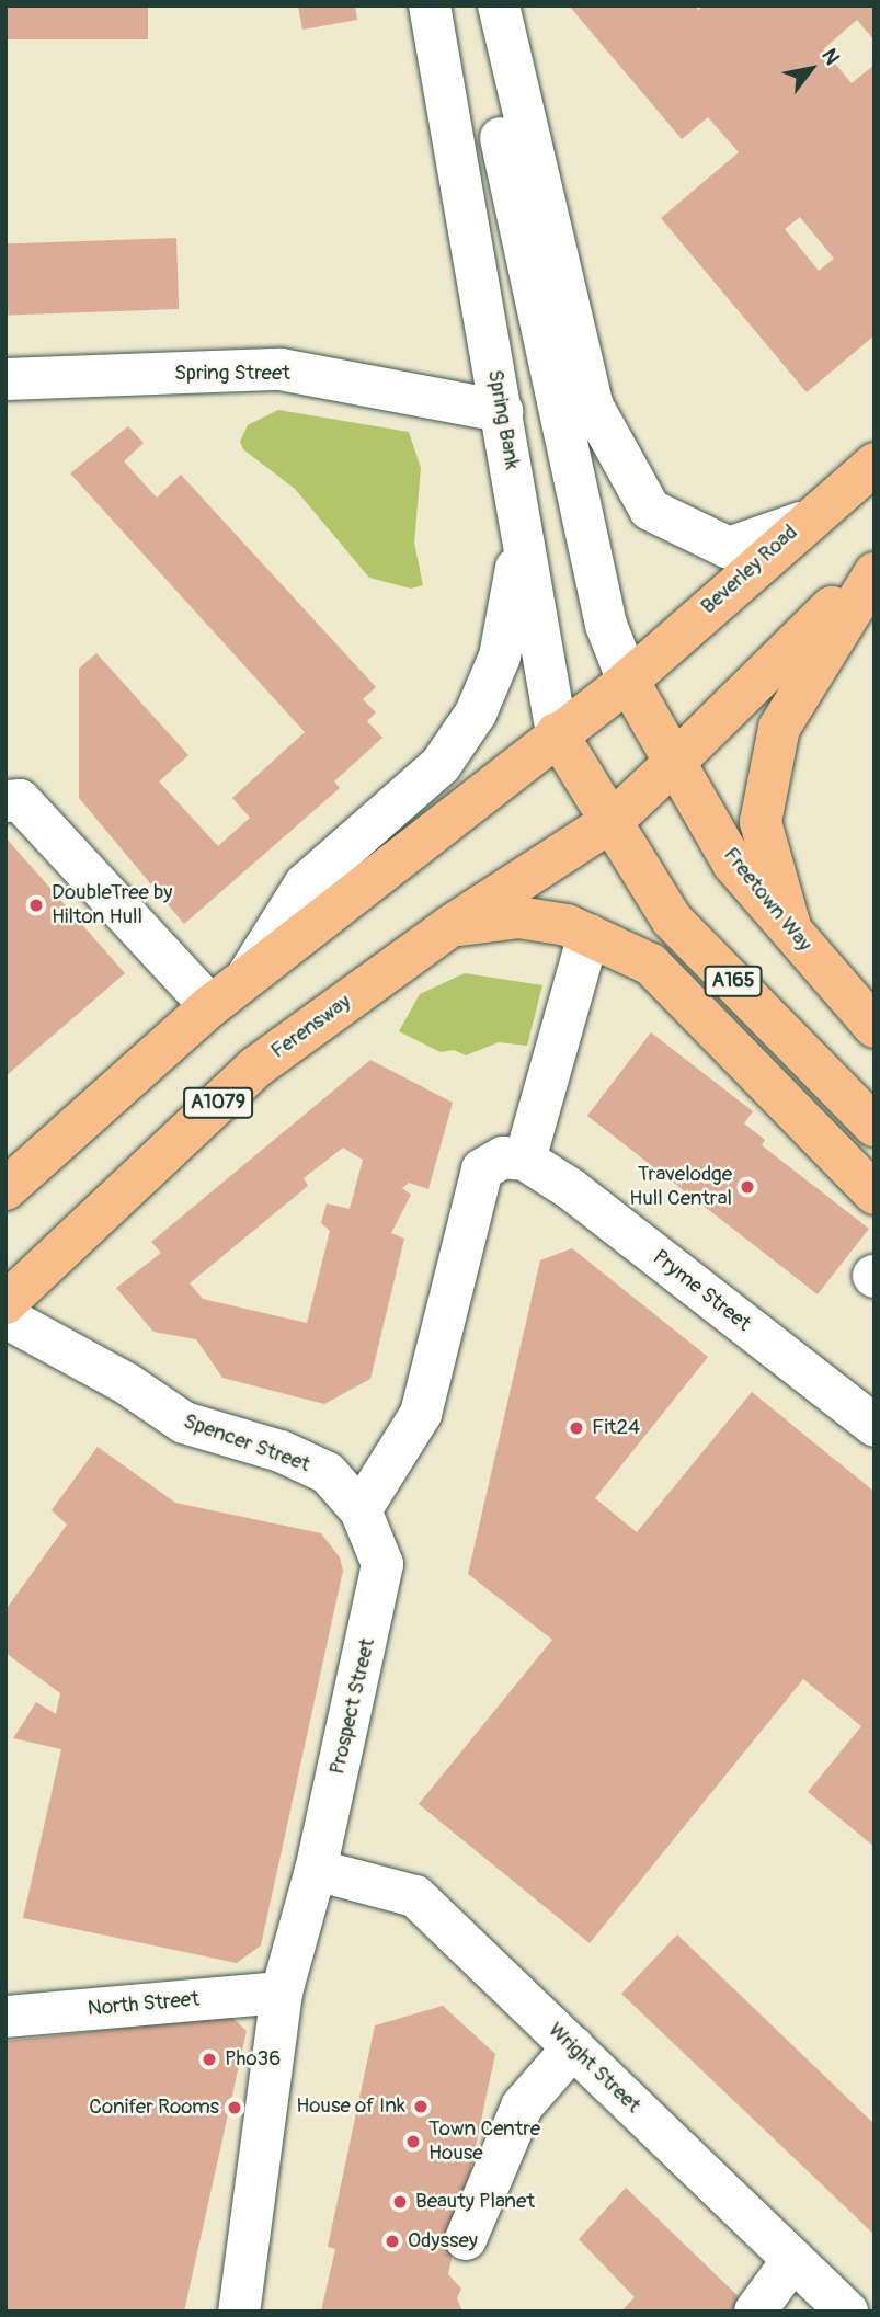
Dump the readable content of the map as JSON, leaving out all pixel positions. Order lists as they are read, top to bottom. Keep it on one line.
{"streets":{"main road":["Spring Bank","Beverley Road","Freetown Way","A165","Ferensway","A1079"],"street":["Spring Street","Pryme Street","Spencer Street","Prospect Street","North Street","Wright Street"]},"crossings":[["Spring Street","Spring Bank"],["Spring Bank","Beverley Road"],["Spring Bank","A165"],["Spring Bank","Ferensway"],["Freetown Way","Ferensway"],["A165","Ferensway"],["Spencer Street","Prospect Street"],["Prospect Street","North Street"],["Prospect Street","Wright Street"]],"places":["DoubleTree by Hilton Hull","Travelodge Hull Central","Fit24","Pho36","House of Ink","Conifer Rooms","Town Centre House","Beauty Planet","Odyssey"],"north":"top right"}
